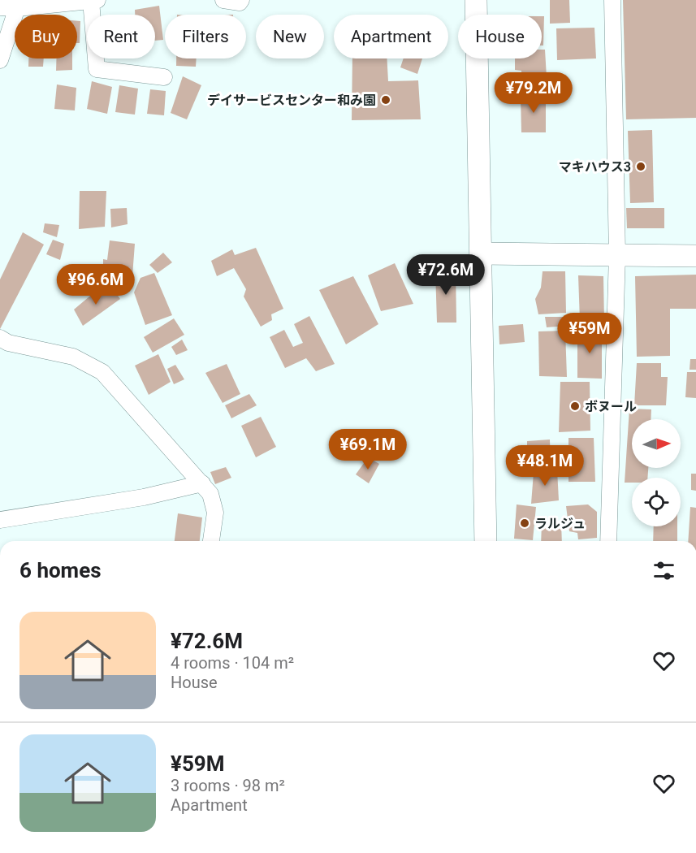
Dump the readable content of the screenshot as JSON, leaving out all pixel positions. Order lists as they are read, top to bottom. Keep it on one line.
{"places":["デイサービスセンター和み園","マキハウス3","ボヌール","ラルジュ"],"north":"right","page":{"chip":["Buy","Rent","Filters","New","Apartment","House"],"price":["¥79.2M","¥72.6M","¥96.6M","¥59M","¥69.1M","¥48.1M"],"heading":"6 homes","list":[{"name":"¥72.6M","note":"4 rooms · 104 m² · House"},{"name":"¥59M","note":"3 rooms · 98 m² · Apartment"}]}}
